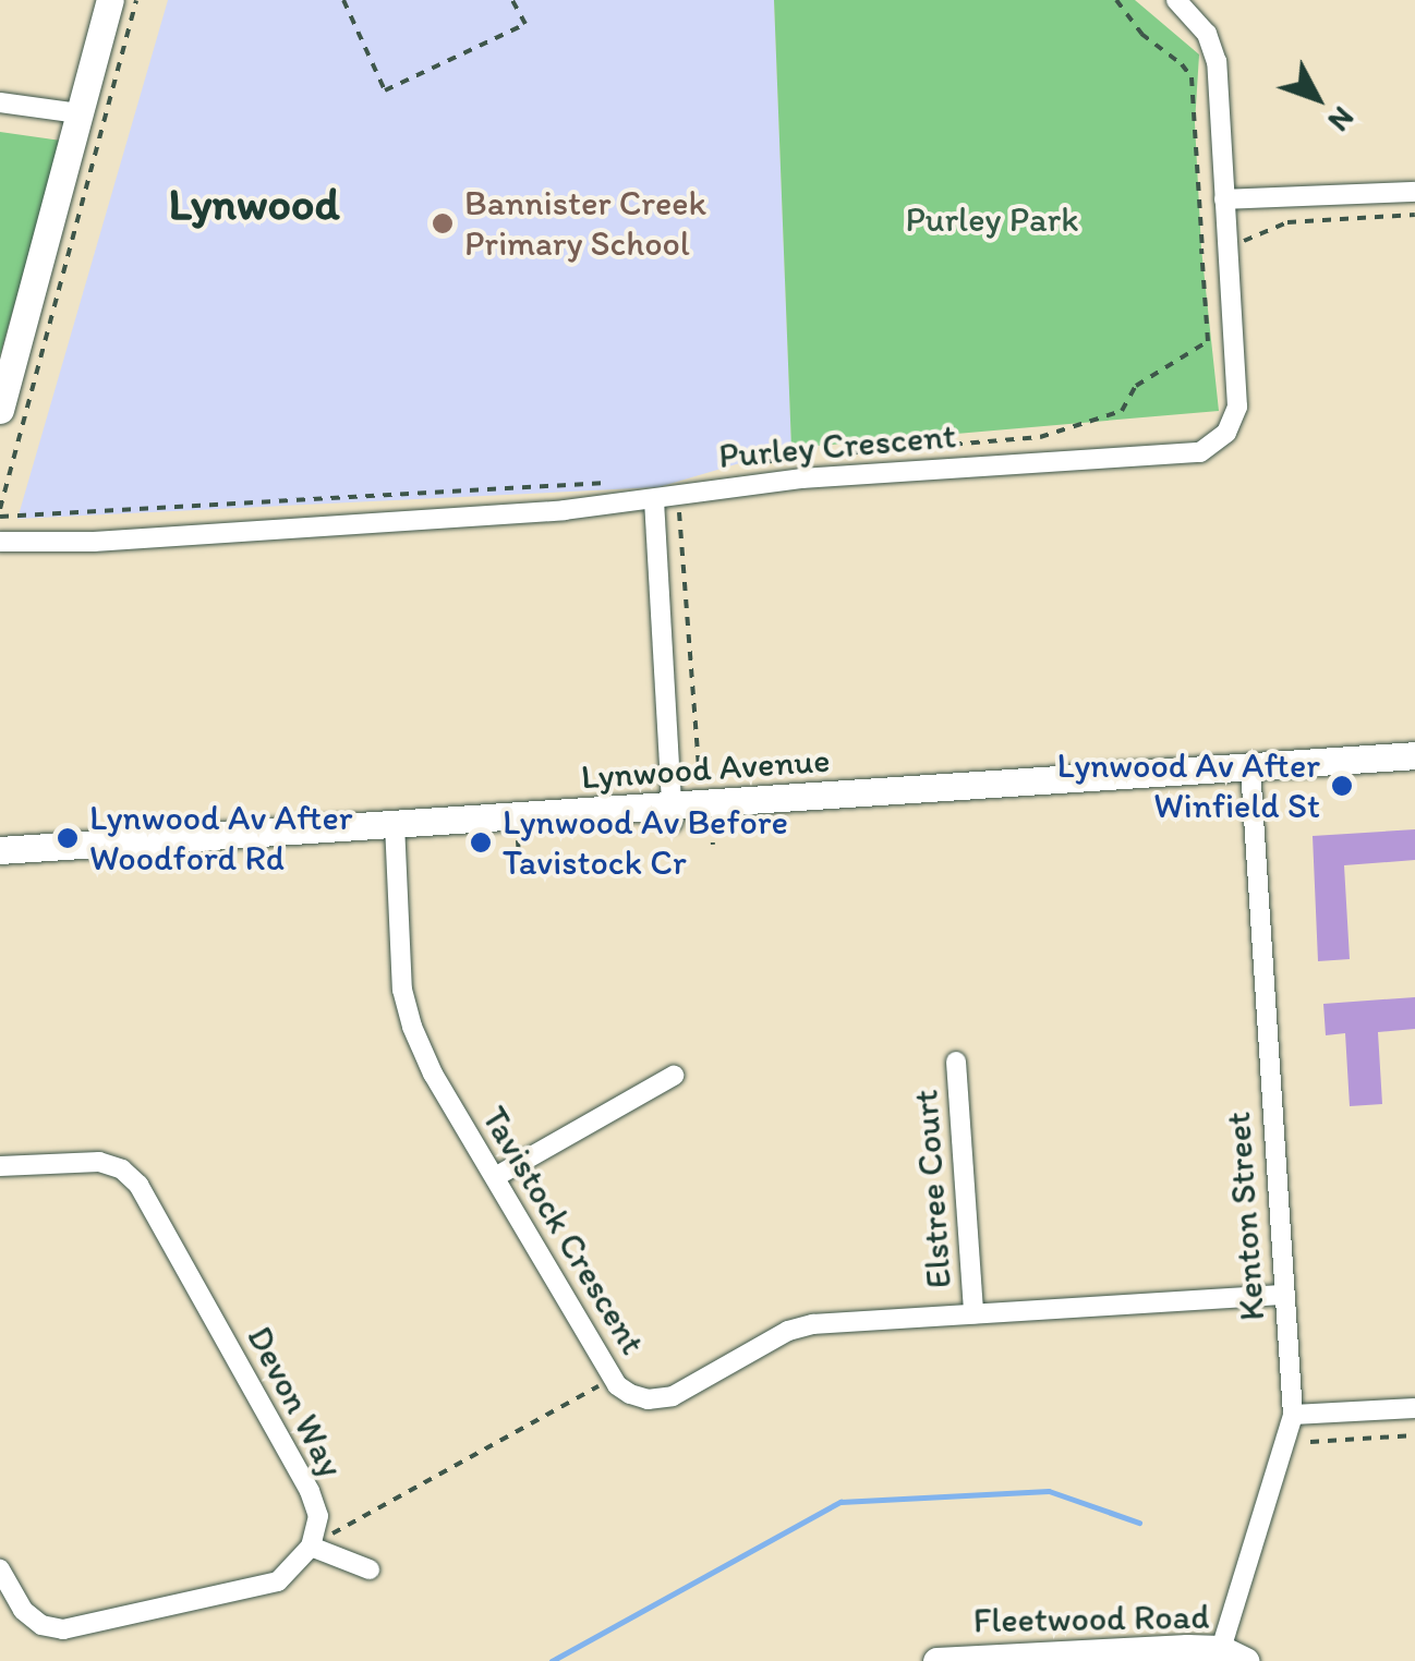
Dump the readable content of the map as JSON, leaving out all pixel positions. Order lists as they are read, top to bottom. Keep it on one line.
{"streets":{"street":["Purley Crescent","Lynwood Avenue","Elstree Court","Kenton Street","Tavistock Crescent","Devon Way","Fleetwood Road"]},"crossings":[["Lynwood Avenue","Kenton Street"],["Lynwood Avenue","Tavistock Crescent"],["Elstree Court","Tavistock Crescent"],["Kenton Street","Tavistock Crescent"],["Kenton Street","Fleetwood Road"]],"districts":["Lynwood"],"parks":["Purley Park"],"places":["Bannister Creek Primary School","Lynwood Av After Winfield St","Lynwood Av After Woodford Rd","Lynwood Av Before Tavistock Cr"],"north":"bottom right"}
